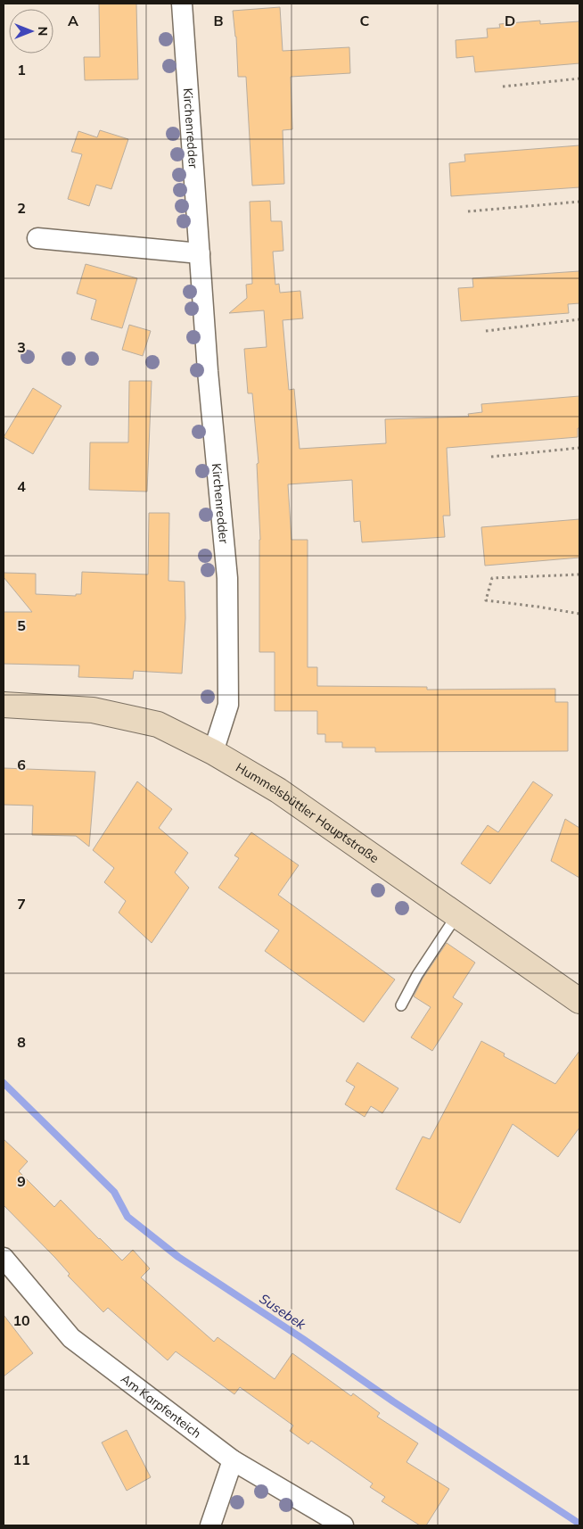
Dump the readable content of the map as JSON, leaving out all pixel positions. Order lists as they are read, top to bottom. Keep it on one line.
{"streets":{"main road":["Hummelsbüttler Hauptstraße"],"street":["Kirchenredder","Am Karpfenteich"]},"crossings":[["Kirchenredder","Hummelsbüttler Hauptstraße"]],"water":["Susebek"],"north":"right","grid":{"columns":["A","B","C","D"],"rows":["1","2","3","4","5","6","7","8","9","10","11"]}}
